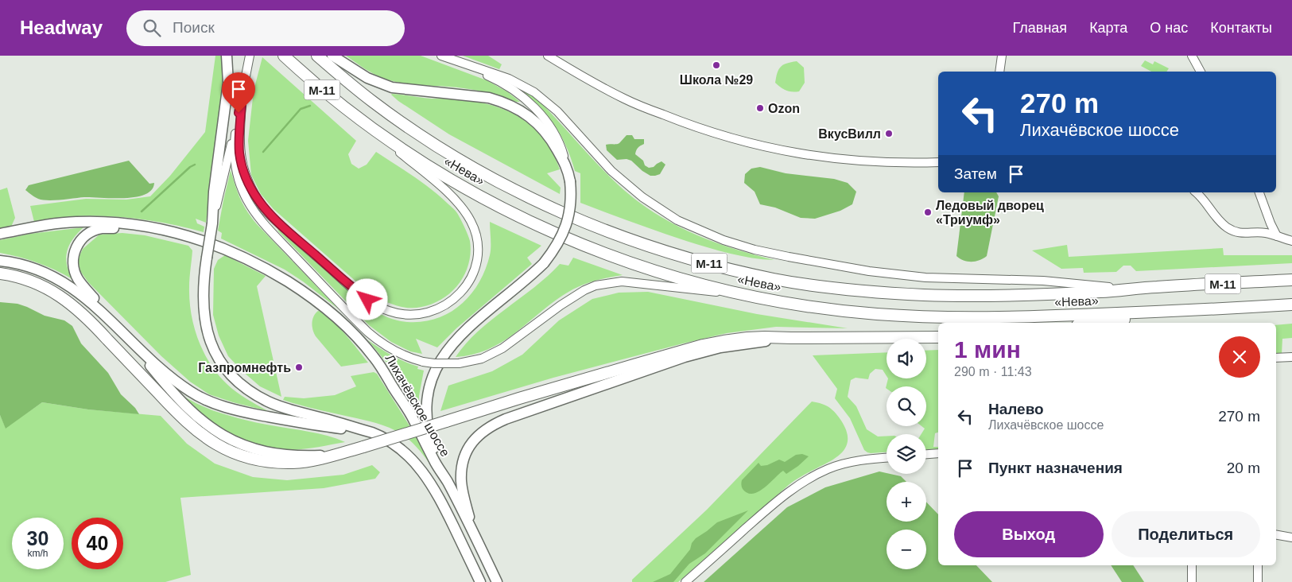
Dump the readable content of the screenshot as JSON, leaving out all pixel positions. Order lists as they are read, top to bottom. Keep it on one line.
{"streets":{"highway":["М-11","«Нева»"],"main road":["Лихачёвское шоссе"]},"places":["Школа №29","Ozon","ВкусВилл","Ледовый дворец «Триумф»","Газпромнефть"],"page":{"header":"Headway","search":"Поиск","nav":["Главная","Карта","О нас","Контакты"],"turn":["270 m","Лихачёвское шоссе"],"then":"Затем","heading":["1 мин","290 m · 11:43"],"map_buttons":["+","−"],"list":[{"name":"Налево","note":"Лихачёвское шоссе","value":"270 m"},{"name":"Пункт назначения","value":"20 m"}],"buttons":["Выход","Поделиться"],"speed":"30 km/h","limit":"40"}}
